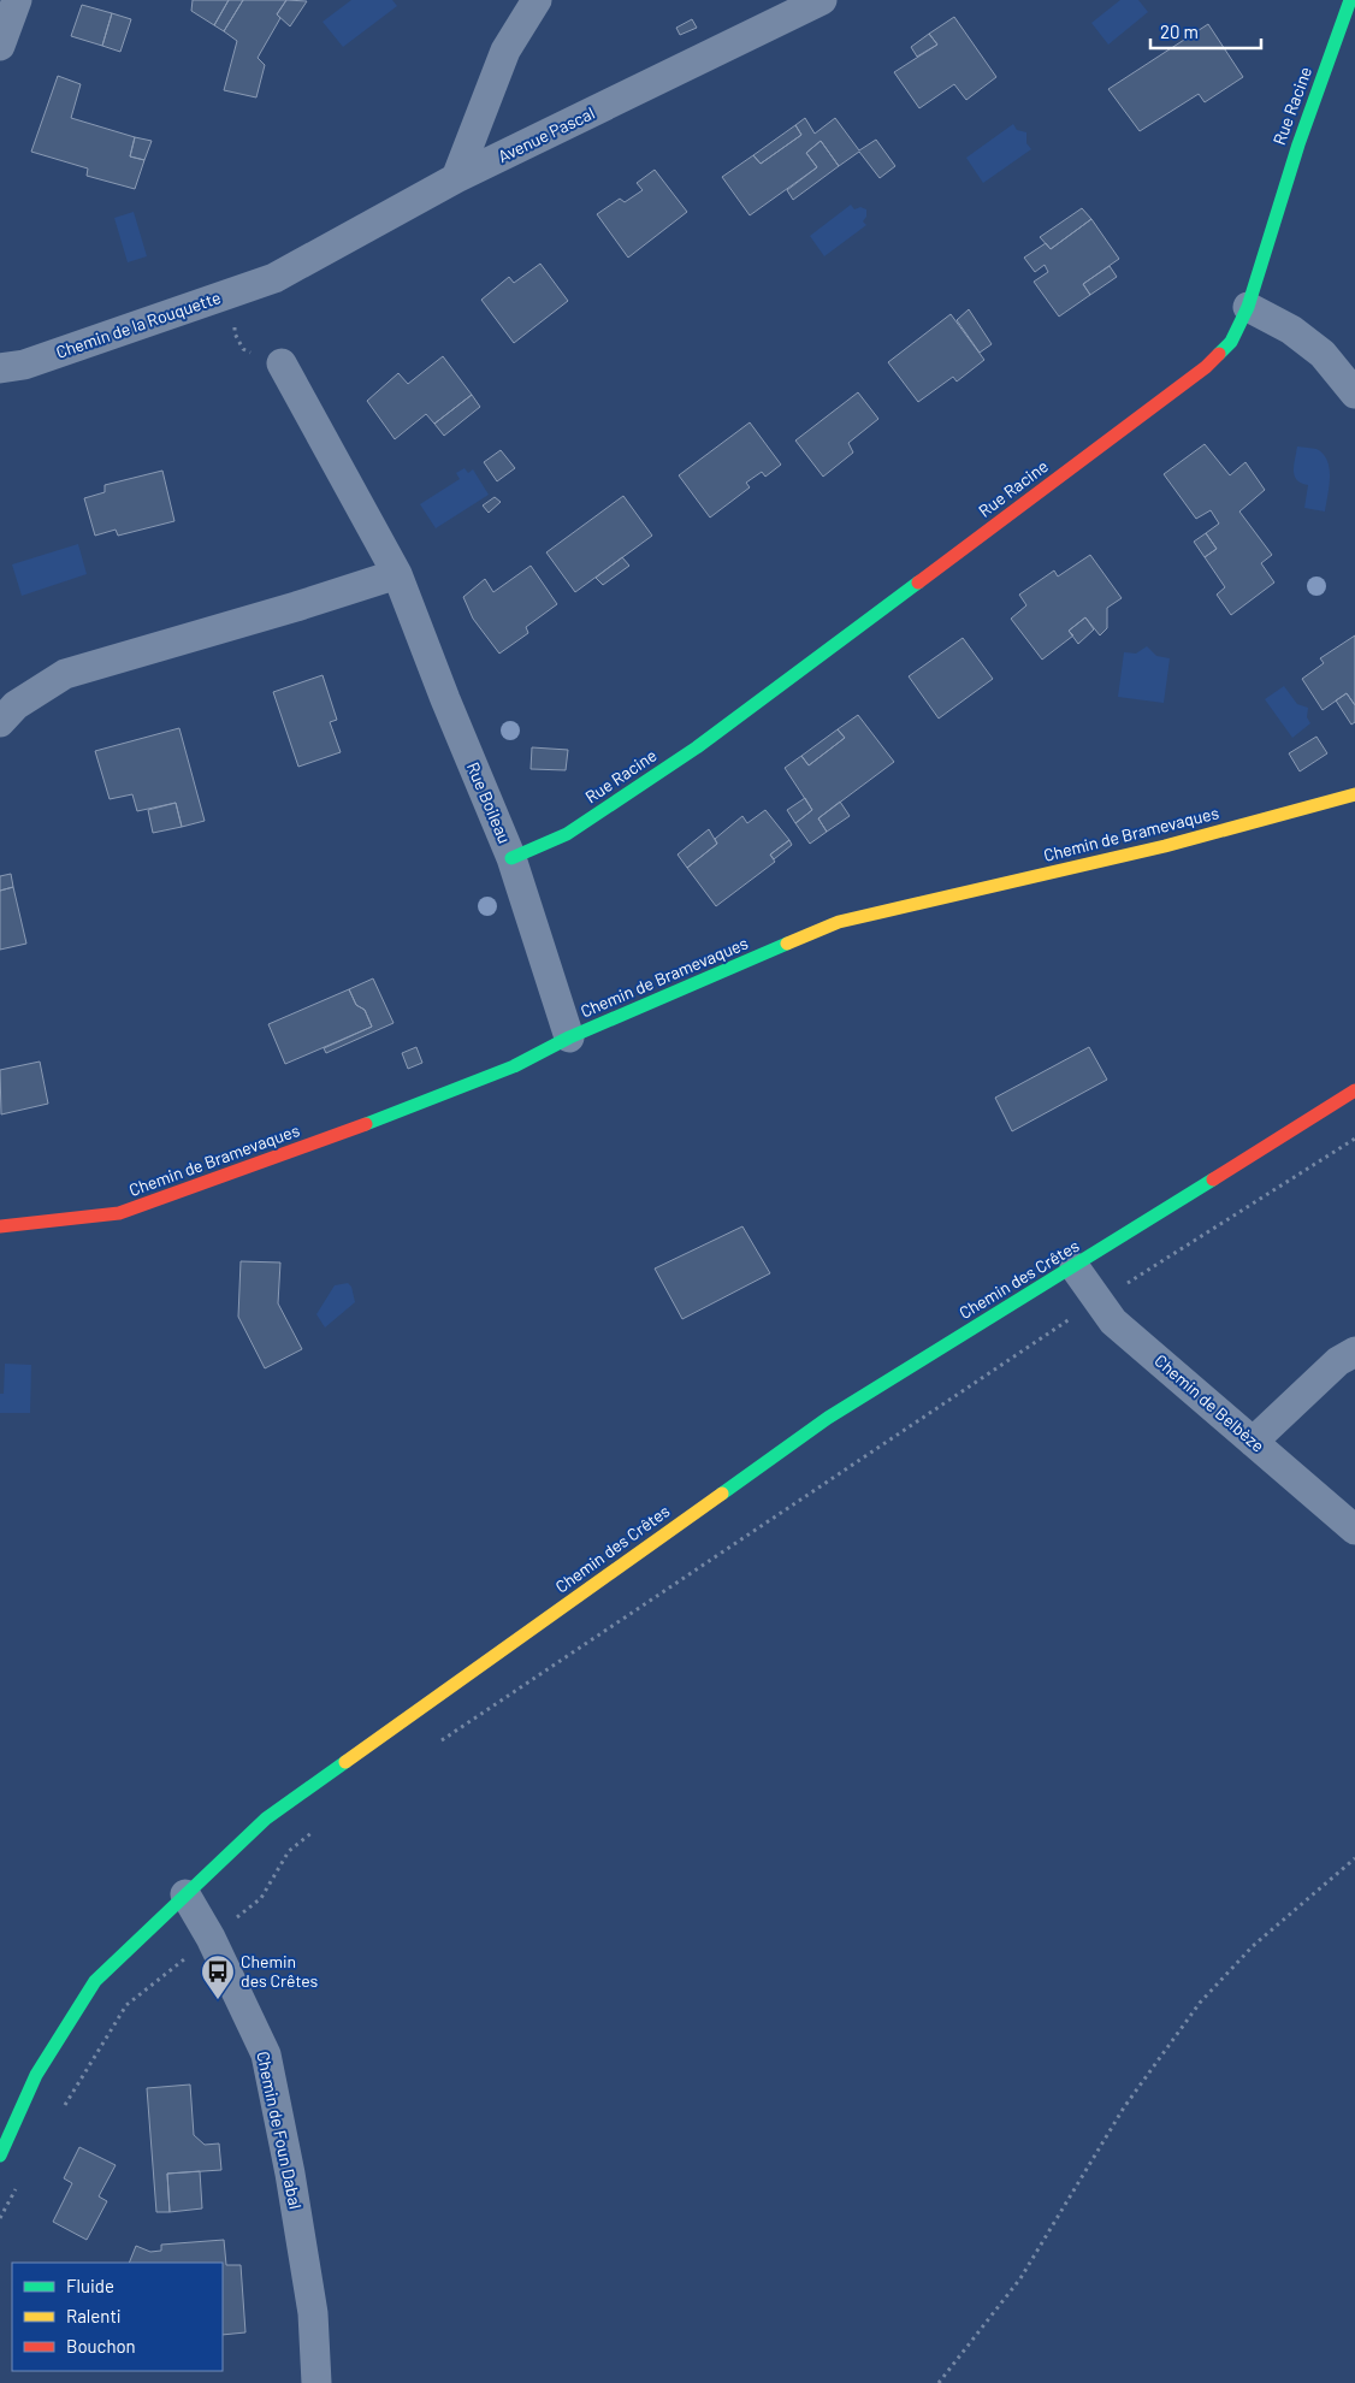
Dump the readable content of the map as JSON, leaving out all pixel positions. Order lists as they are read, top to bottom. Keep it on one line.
{"streets":{"street":["Rue Racine","Avenue Pascal","Chemin de la Rouquette","Rue Boileau","Chemin de Bramevaques","Chemin des Crêtes","Chemin de Belbèze","Chemin de Foun Dabal"]},"crossings":[["Rue Racine","Rue Boileau"],["Avenue Pascal","Chemin de la Rouquette"],["Rue Boileau","Chemin de Bramevaques"],["Chemin des Crêtes","Chemin de Belbèze"],["Chemin des Crêtes","Chemin de Foun Dabal"]],"places":{"bus stop":["Chemin des Crêtes"]},"legend":["Fluide","Ralenti","Bouchon"],"scale_bar":"20 m"}
